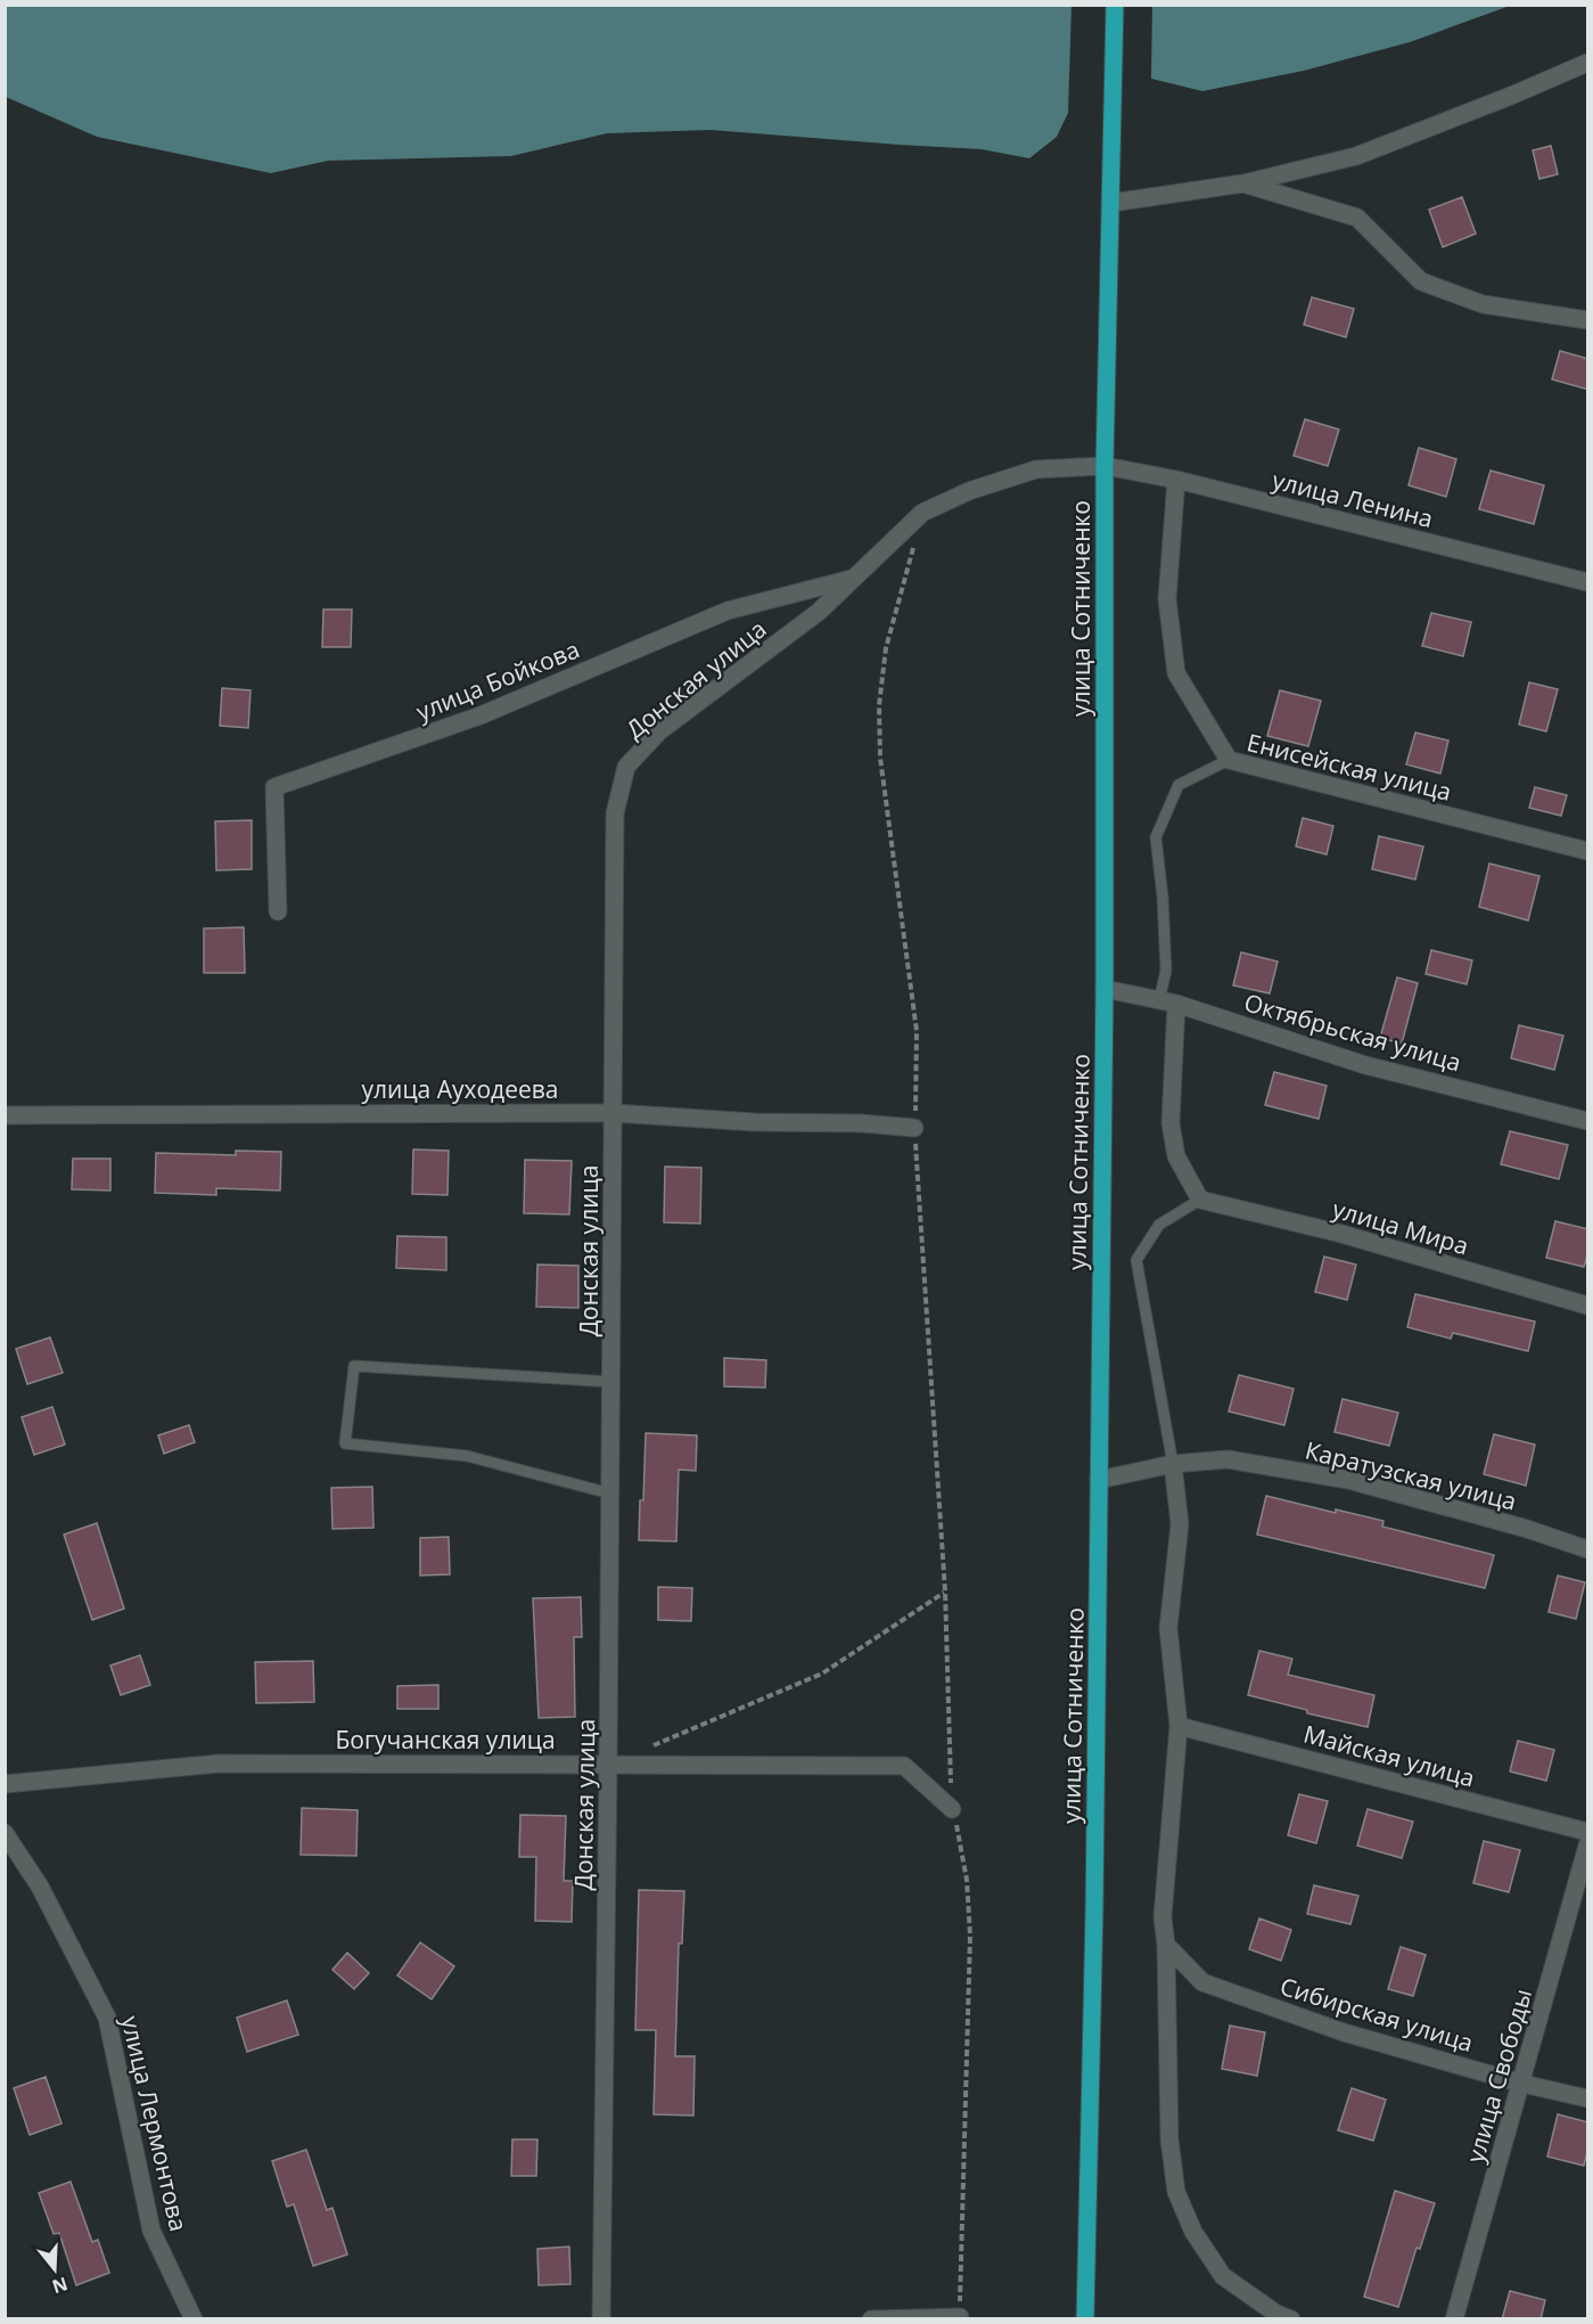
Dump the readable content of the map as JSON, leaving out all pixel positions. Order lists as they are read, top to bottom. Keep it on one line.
{"streets":{"main road":["улица Сотниченко"],"street":["улица Ленина","Донская улица","улица Бойкова","Енисейская улица","Октябрьская улица","улица Ауходеева","улица Мира","Каратузская улица","Богучанская улица","Майская улица","Сибирская улица","улица Свободы","улица Лермонтова"]},"crossings":[["улица Ленина","улица Сотниченко"],["улица Ленина","Донская улица"],["улица Ленина","Енисейская улица"],["улица Сотниченко","Донская улица"],["улица Сотниченко","Октябрьская улица"],["улица Сотниченко","Каратузская улица"],["Донская улица","улица Бойкова"],["Донская улица","улица Ауходеева"],["Донская улица","Богучанская улица"],["Сибирская улица","улица Свободы"]],"north":"bottom"}
